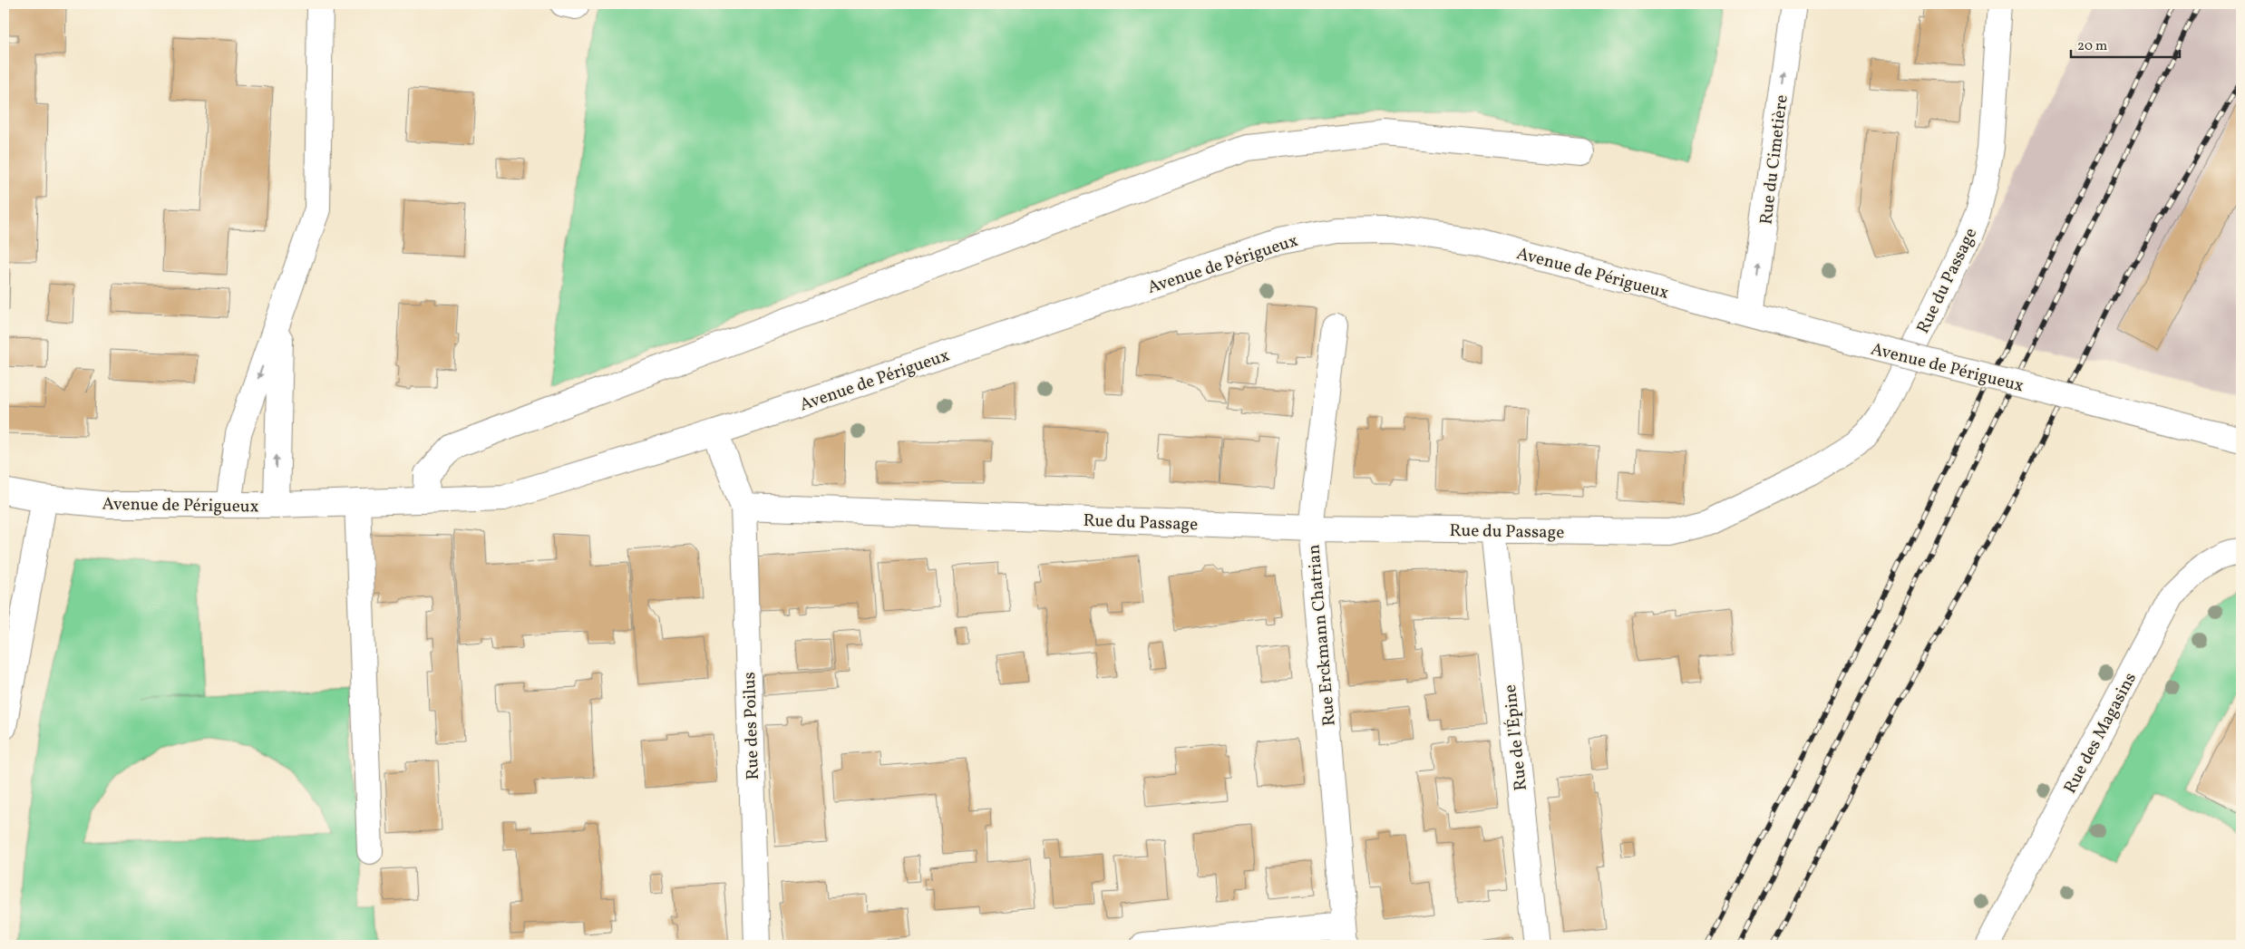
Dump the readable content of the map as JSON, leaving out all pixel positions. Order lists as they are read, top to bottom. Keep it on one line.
{"streets":{"street":["Rue du Cimetière","Avenue de Périgueux","Rue du Passage","Rue Erckmann Chatrian","Rue des Poilus","Rue des Magasins","Rue de l'Épine"]},"crossings":[["Rue du Cimetière","Avenue de Périgueux"],["Rue du Passage","Rue Erckmann Chatrian"],["Rue du Passage","Rue des Poilus"],["Rue du Passage","Rue de l'Épine"]],"one_way":["Rue du Cimetière"],"scale_bar":"20 m"}
